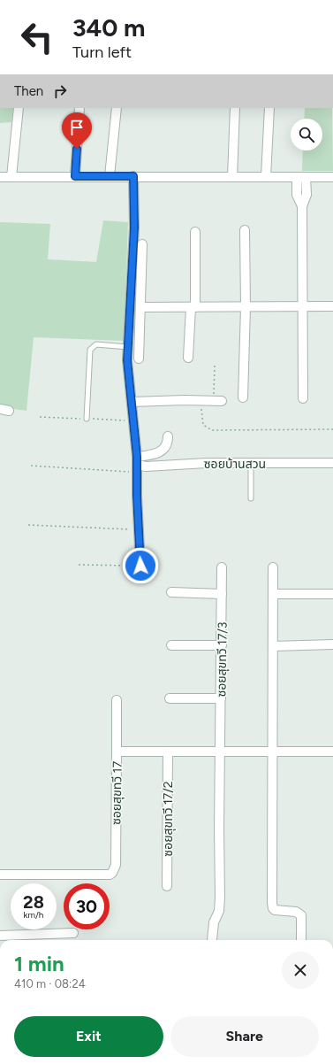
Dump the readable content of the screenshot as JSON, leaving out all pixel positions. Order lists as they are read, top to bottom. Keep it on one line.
{"streets":{"street":["ซอยบ้านสวน","ซอยสุขทวี 17/3","ซอยสุขทวี 17","ซอยสุขทวี 17/2"]},"crossings":[["ซอยสุขทวี 17/3","ซอยสุขทวี 17"],["ซอยสุขทวี 17","ซอยสุขทวี 17/2"]],"page":{"turn":["340 m","Turn left"],"then":"Then","speed":"28 km/h","limit":"30","heading":["1 min","410 m · 08:24"],"buttons":["Exit","Share"]}}
